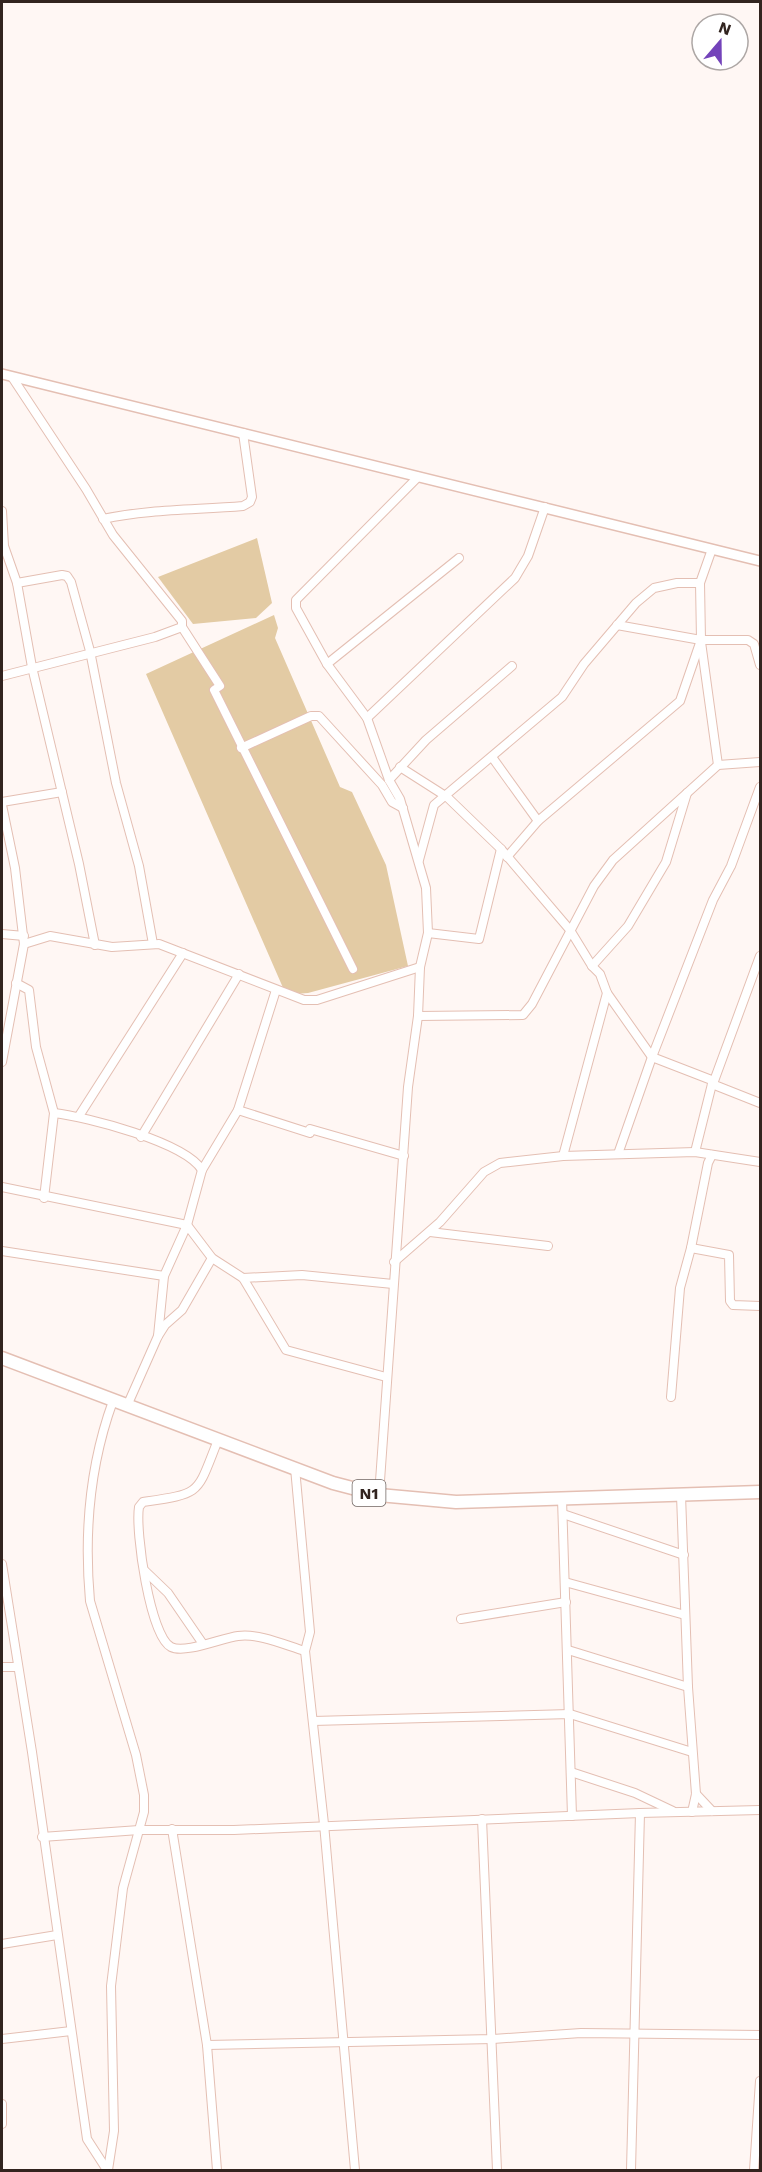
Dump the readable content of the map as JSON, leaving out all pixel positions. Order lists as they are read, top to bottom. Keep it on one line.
{"streets":{"highway":["N1"]},"north":"top"}
